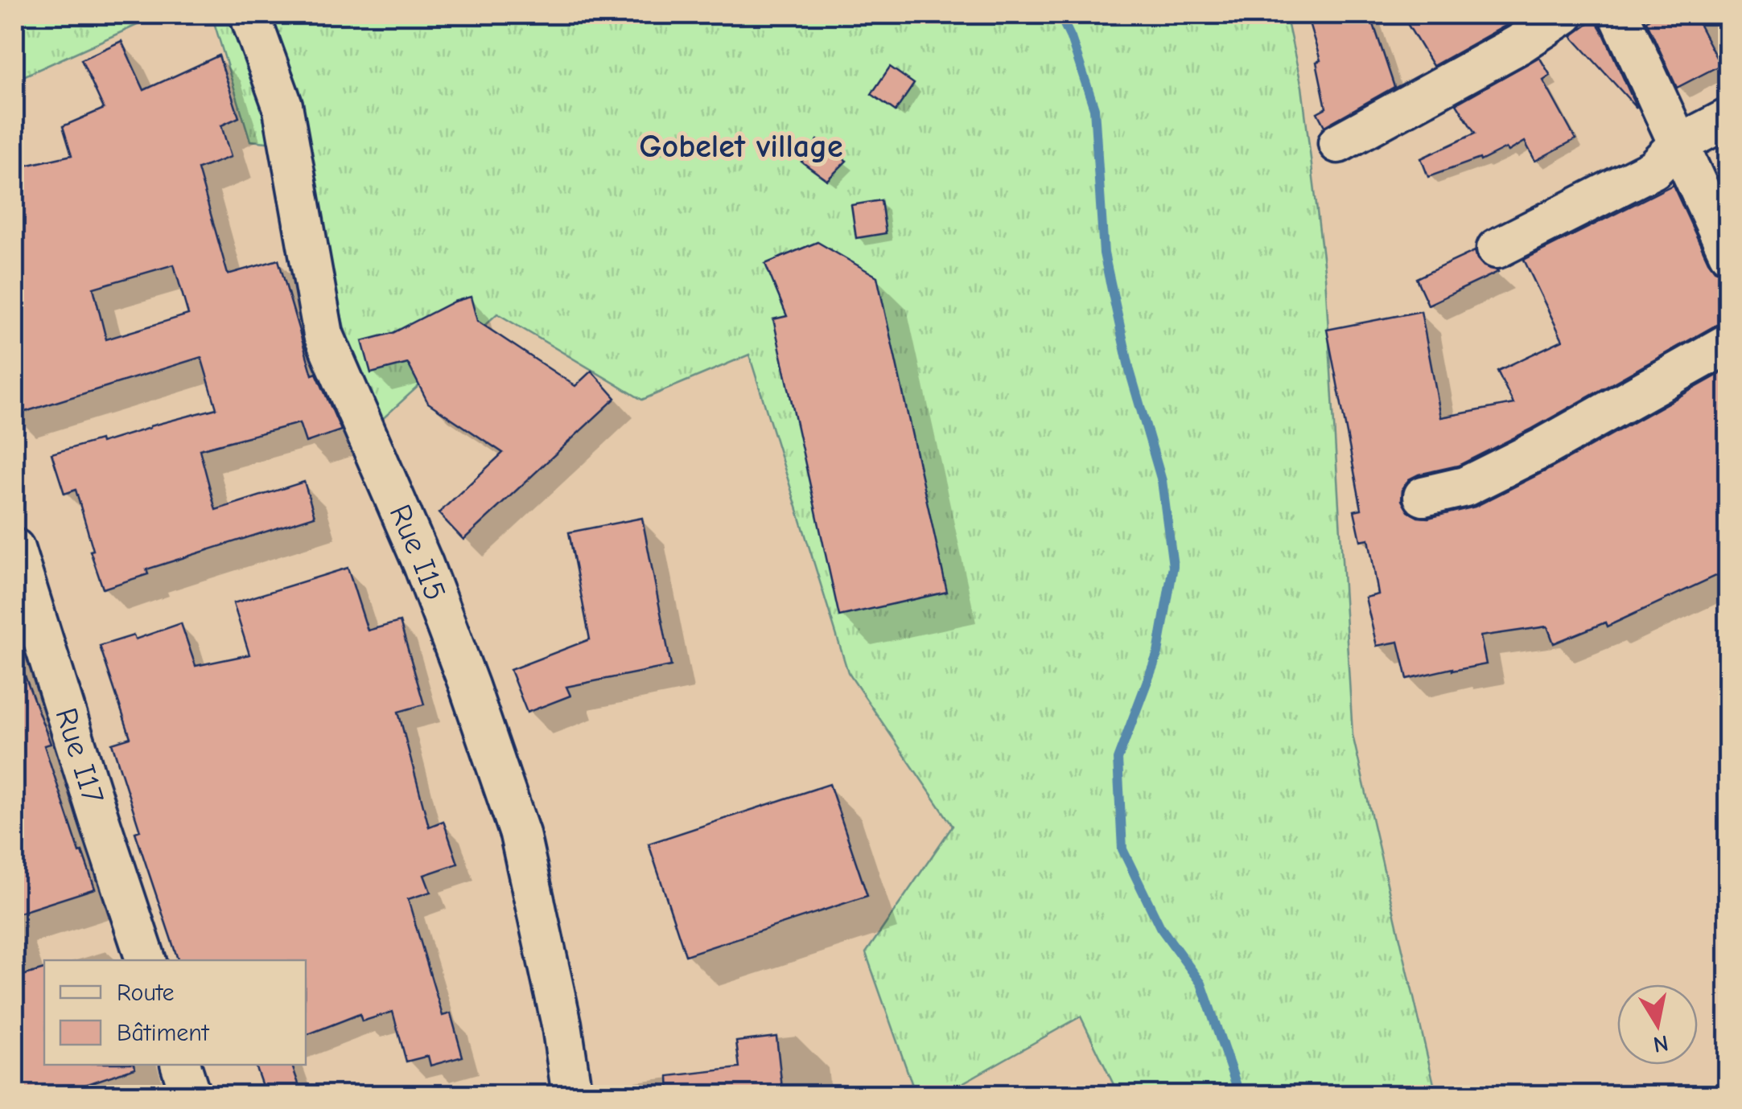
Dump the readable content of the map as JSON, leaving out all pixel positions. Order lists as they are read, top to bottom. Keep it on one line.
{"streets":{"street":["Rue I15","Rue I17"]},"districts":["Gobelet village"],"legend":["Route","Bâtiment"],"north":"bottom"}
